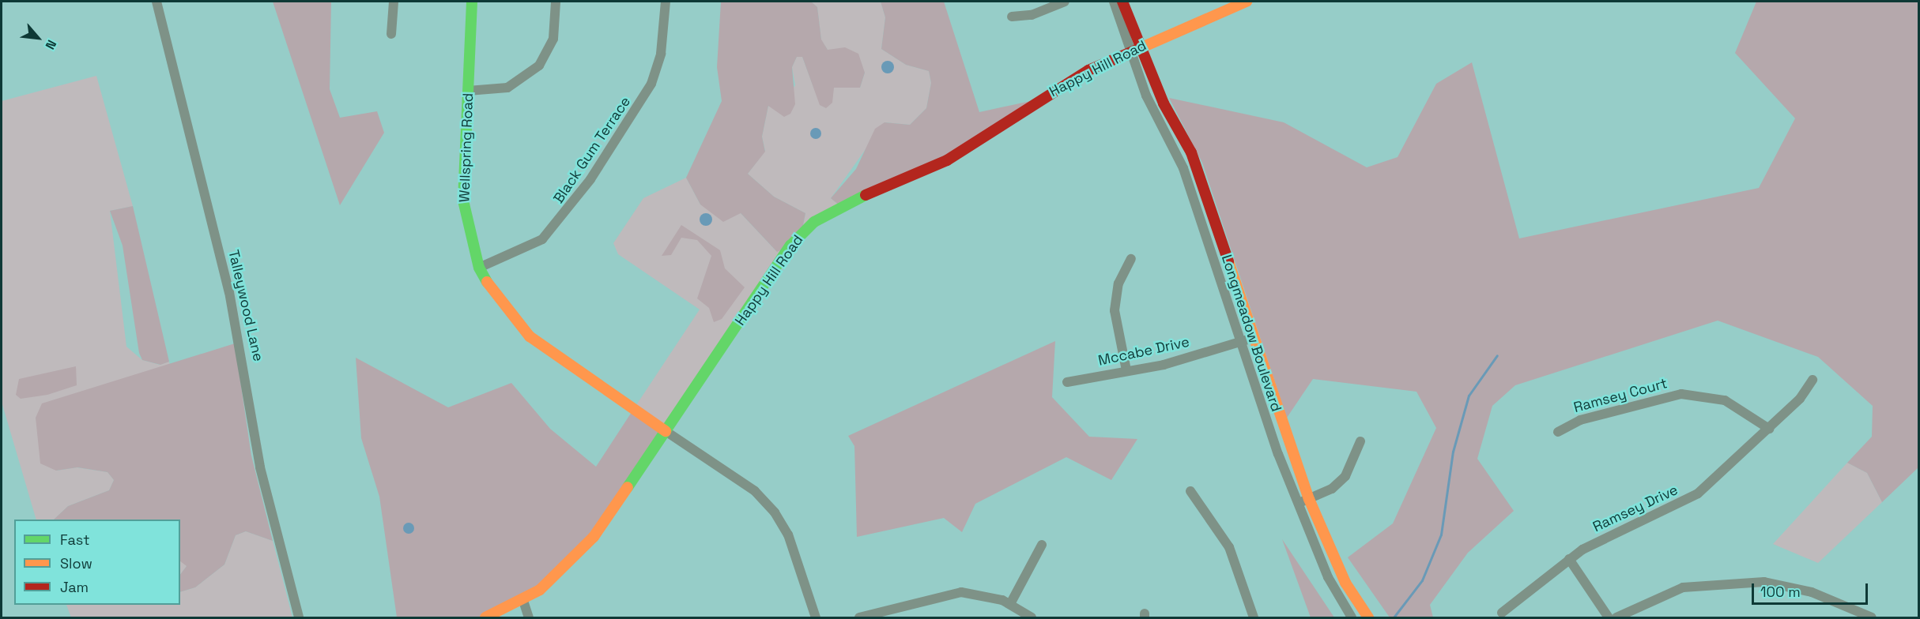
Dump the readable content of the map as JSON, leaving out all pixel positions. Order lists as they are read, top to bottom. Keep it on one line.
{"streets":{"street":["Happy Hill Road","Wellspring Road","Black Gum Terrace","Talleywood Lane","Longmeadow Boulevard","Mccabe Drive","Ramsey Court","Ramsey Drive"]},"crossings":[["Happy Hill Road","Wellspring Road"],["Happy Hill Road","Longmeadow Boulevard"],["Wellspring Road","Black Gum Terrace"],["Longmeadow Boulevard","Mccabe Drive"],["Ramsey Court","Ramsey Drive"]],"legend":["Fast","Slow","Jam"],"scale_bar":"100 m","north":"bottom right"}
